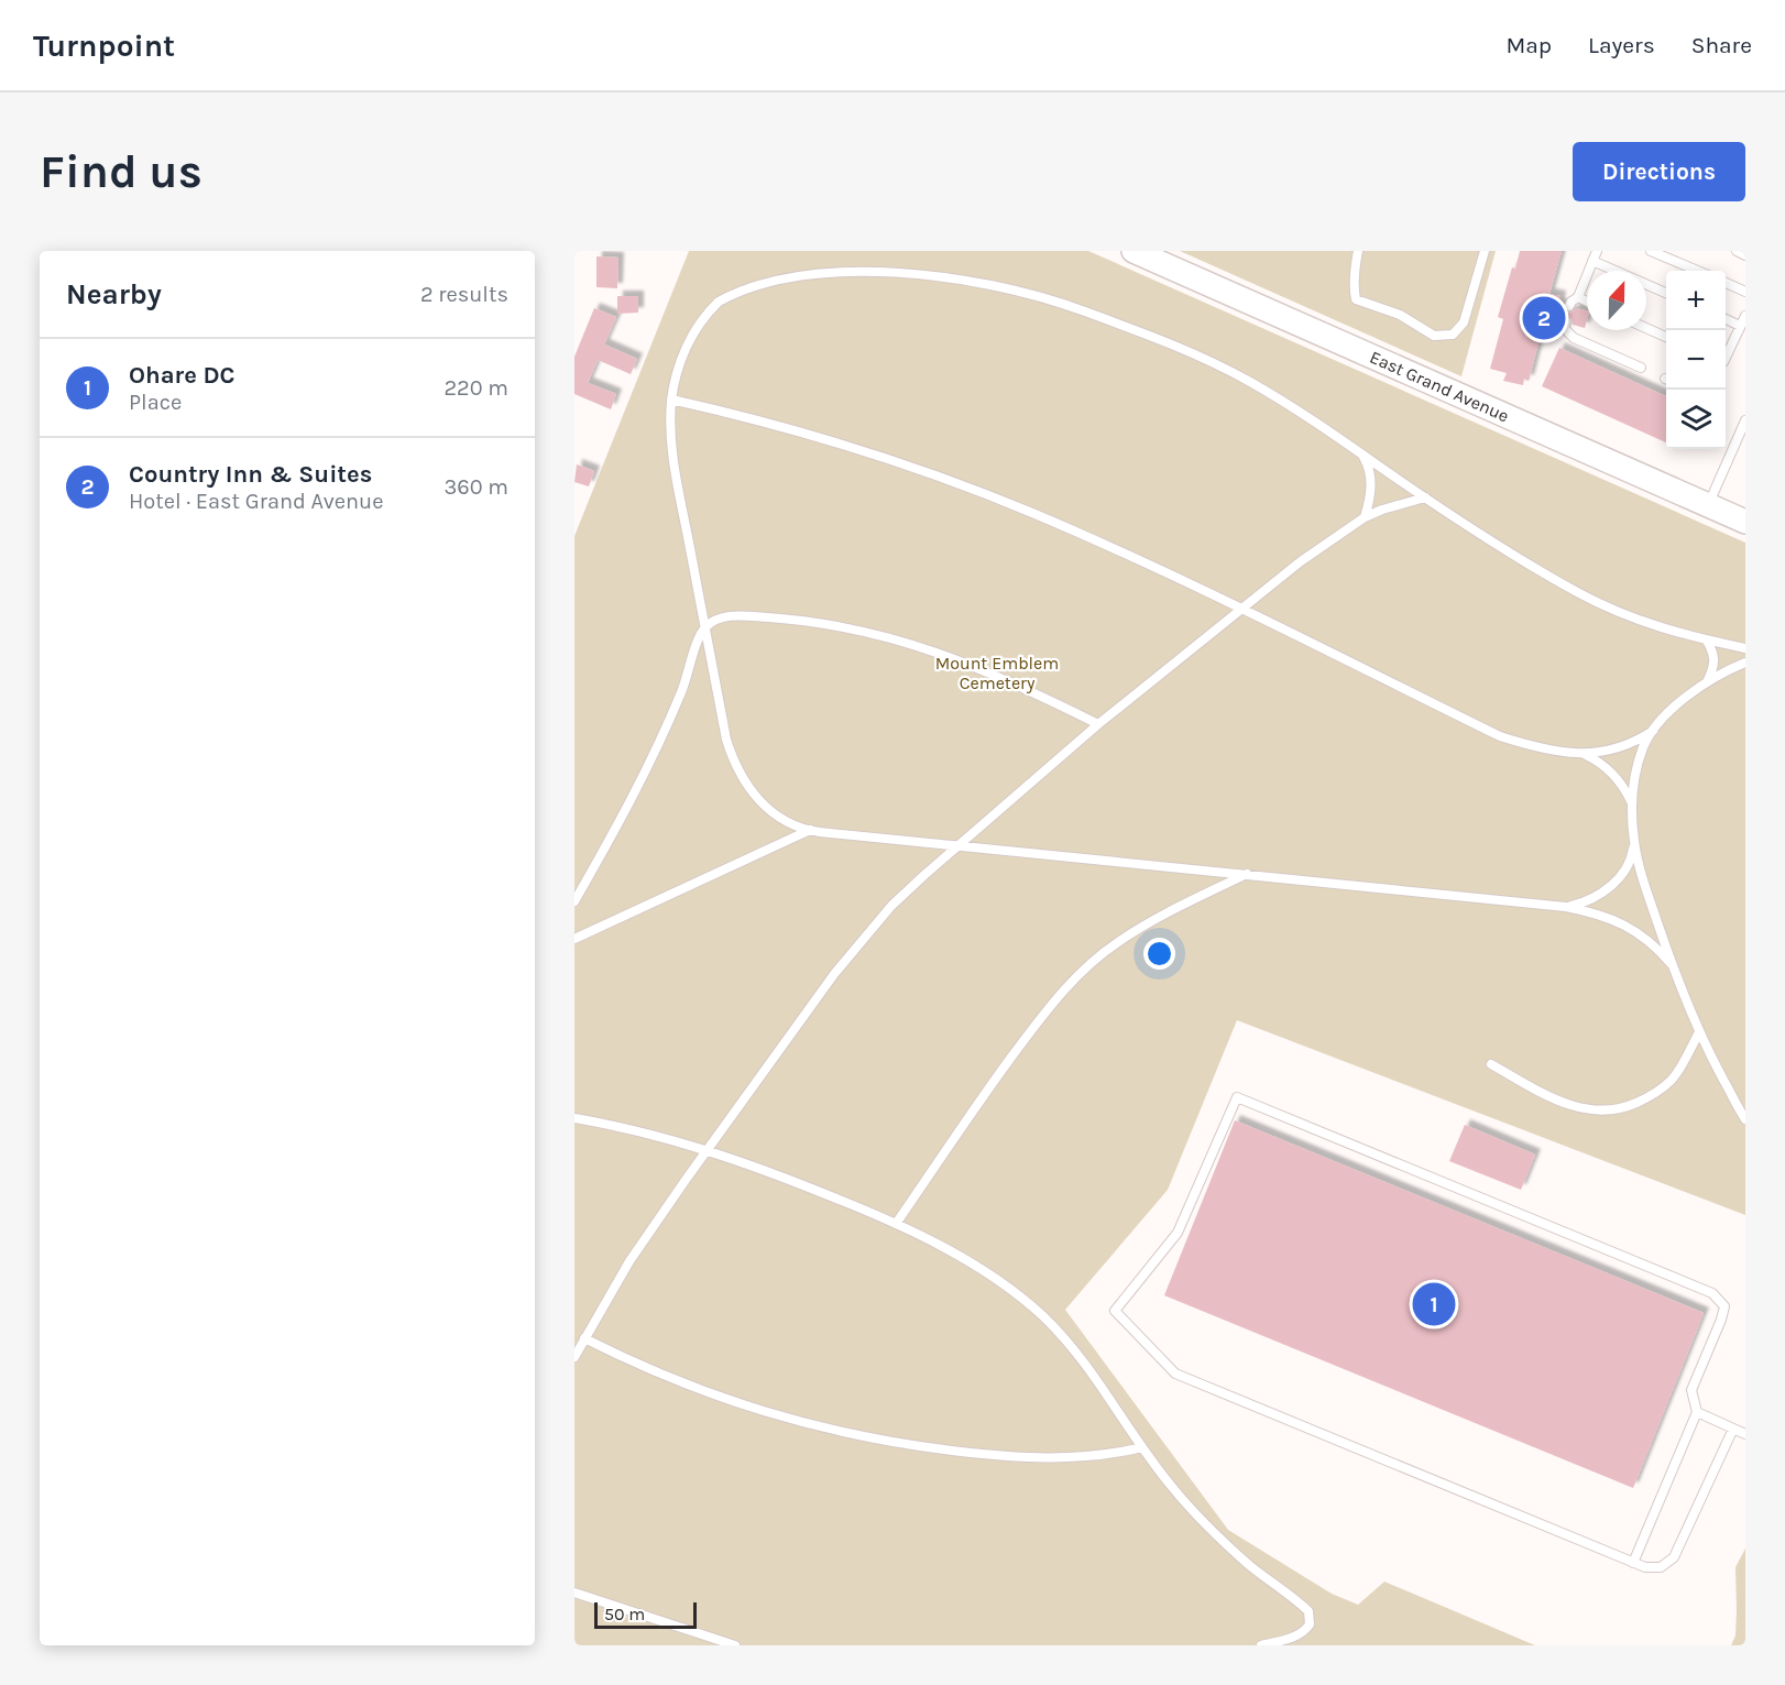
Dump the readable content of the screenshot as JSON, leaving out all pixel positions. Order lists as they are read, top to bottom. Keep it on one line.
{"streets":{"main road":["East Grand Avenue"]},"parks":["Mount Emblem Cemetery"],"scale_bar":"50 m","north":"top","page":{"header":"Turnpoint","nav":["Map","Layers","Share"],"buttons":"Directions","title":"Find us","heading":["Nearby","2 results"],"map_buttons":["+","−"],"pins":["2","1"],"list":[{"mark":"1","name":"Ohare DC","note":"Place","value":"220 m"},{"mark":"2","name":"Country Inn & Suites","note":"Hotel · East Grand Avenue","value":"360 m"}],"scale":"50 m"}}
